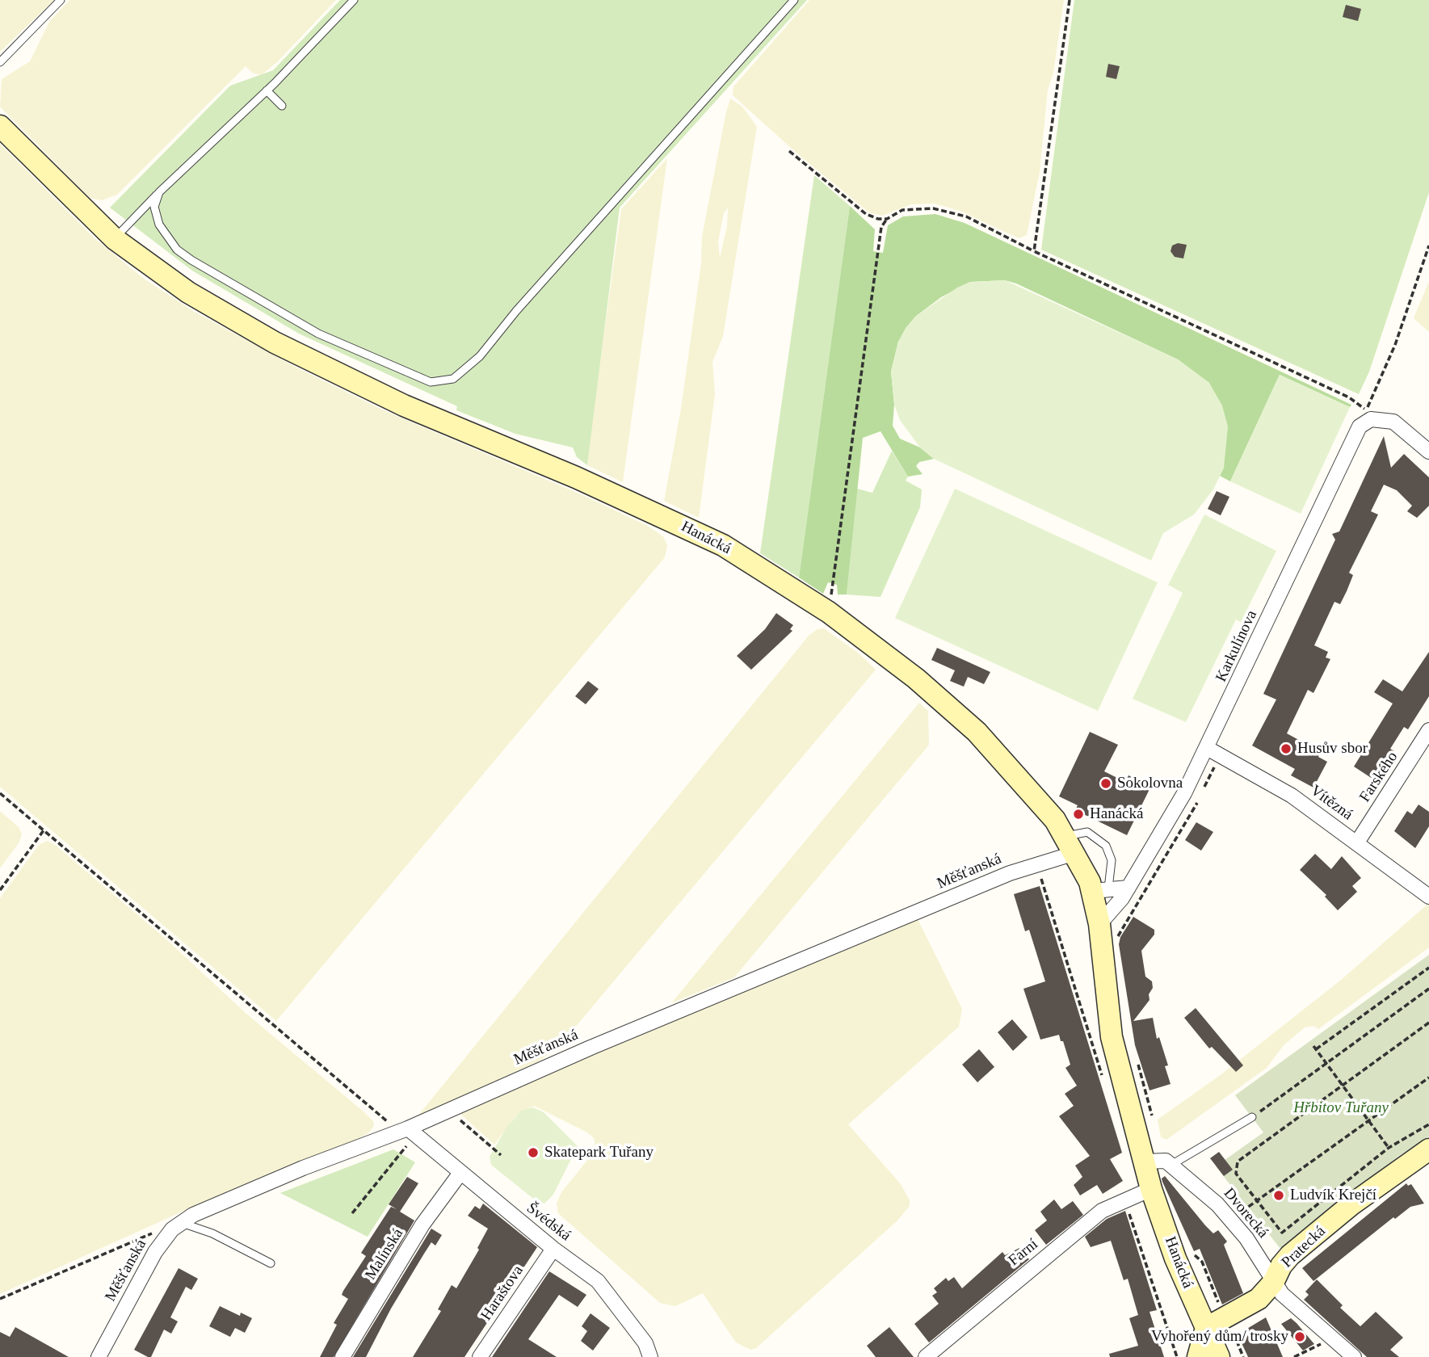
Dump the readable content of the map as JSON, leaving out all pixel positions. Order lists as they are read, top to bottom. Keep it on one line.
{"streets":{"street":["Hanácká","Karkulínova","Farského","Vítězná","Měšťanská","Dvorecká","Švédská","Pratecká","Farní","Malínská","Haraštova"]},"crossings":[["Hanácká","Karkulínova"],["Hanácká","Měšťanská"],["Hanácká","Pratecká"],["Hanácká","Farní"],["Karkulínova","Vítězná"],["Farského","Vítězná"],["Měšťanská","Švédská"],["Dvorecká","Pratecká"],["Švédská","Malínská"],["Švédská","Haraštova"]],"parks":["Hřbitov Tuřany"],"places":["Husův sbor","Sokolovna","Hanácká","Skatepark Tuřany","Ludvík Krejčí","Vyhořený dům/ trosky"]}
